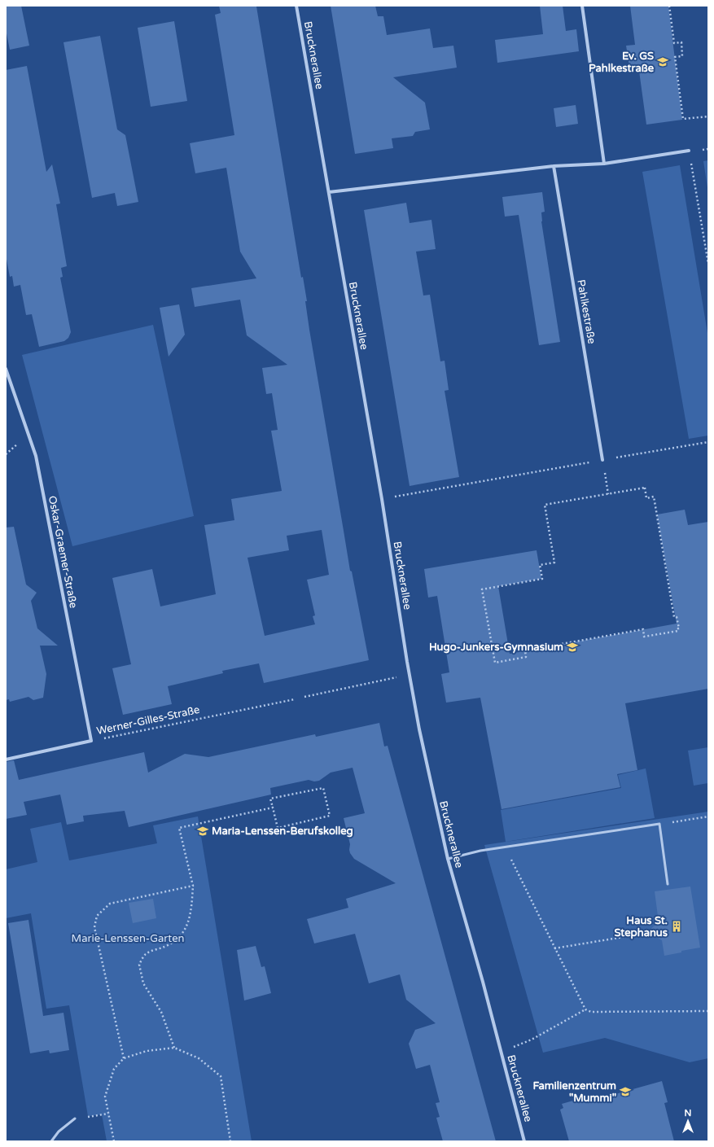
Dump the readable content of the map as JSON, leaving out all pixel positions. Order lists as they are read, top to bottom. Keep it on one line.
{"streets":{"street":["Brucknerallee","Pahlkestraße","Oskar-Graemer-Straße","Werner-Gilles-Straße"]},"crossings":[["Oskar-Graemer-Straße","Werner-Gilles-Straße"]],"parks":["Marie-Lenssen-Garten"],"places":{"school or university":["Ev. GS Pahlkestraße","Hugo-Junkers-Gymnasium","Maria-Lenssen-Berufskolleg","Familienzentrum \"Mummi\""],"building":["Haus St. Stephanus"]},"north":"top"}
